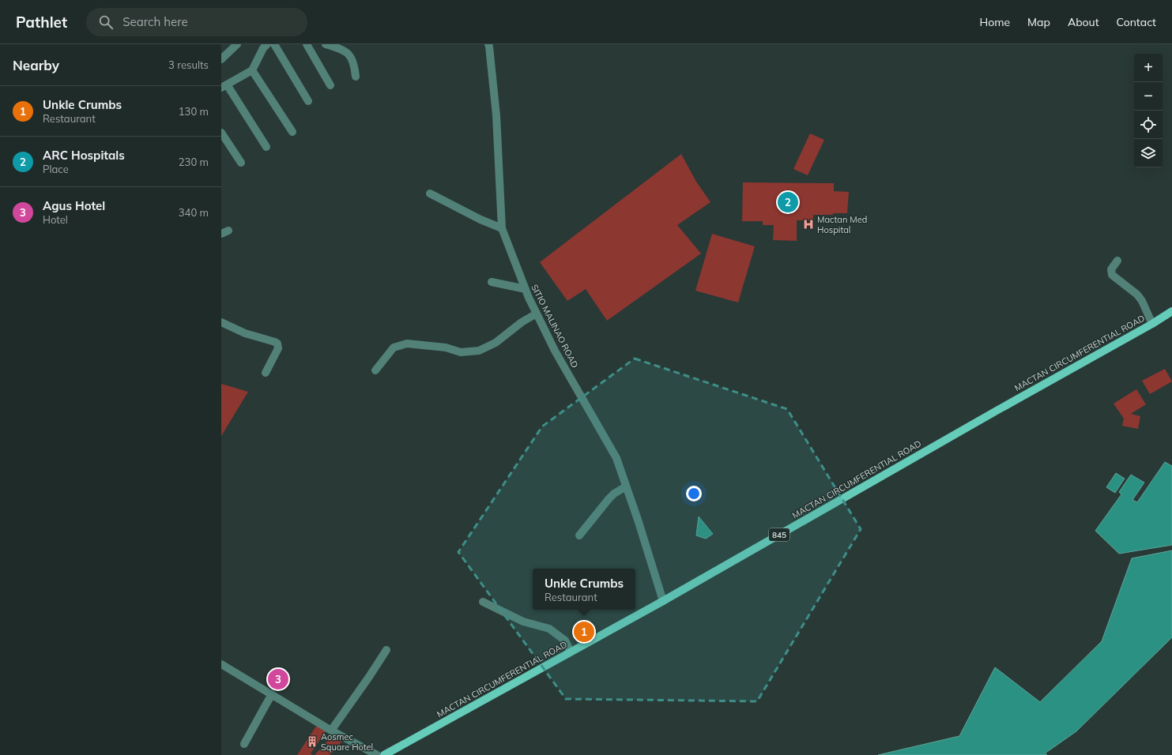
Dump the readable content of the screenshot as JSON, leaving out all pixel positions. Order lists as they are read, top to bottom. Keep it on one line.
{"streets":{"main road":["MACTAN CIRCUMFERENTIAL ROAD","845"],"street":["SITIO MALINAO ROAD"]},"crossings":[["SITIO MALINAO ROAD","MACTAN CIRCUMFERENTIAL ROAD"]],"places":{"hospital":["Mactan Med Hospital"],"building":["Aosmec Square Hotel"]},"page":{"header":"Pathlet","search":"Search here","nav":["Home","Map","About","Contact"],"heading":["Nearby","3 results"],"map_buttons":["+","−"],"list":[{"mark":"1","name":"Unkle Crumbs","note":"Restaurant","value":"130 m"},{"mark":"2","name":"ARC Hospitals","note":"Place","value":"230 m"},{"mark":"3","name":"Agus Hotel","note":"Hotel","value":"340 m"}],"pins":["2","1","3"],"popup":["Unkle Crumbs","Restaurant"]}}
